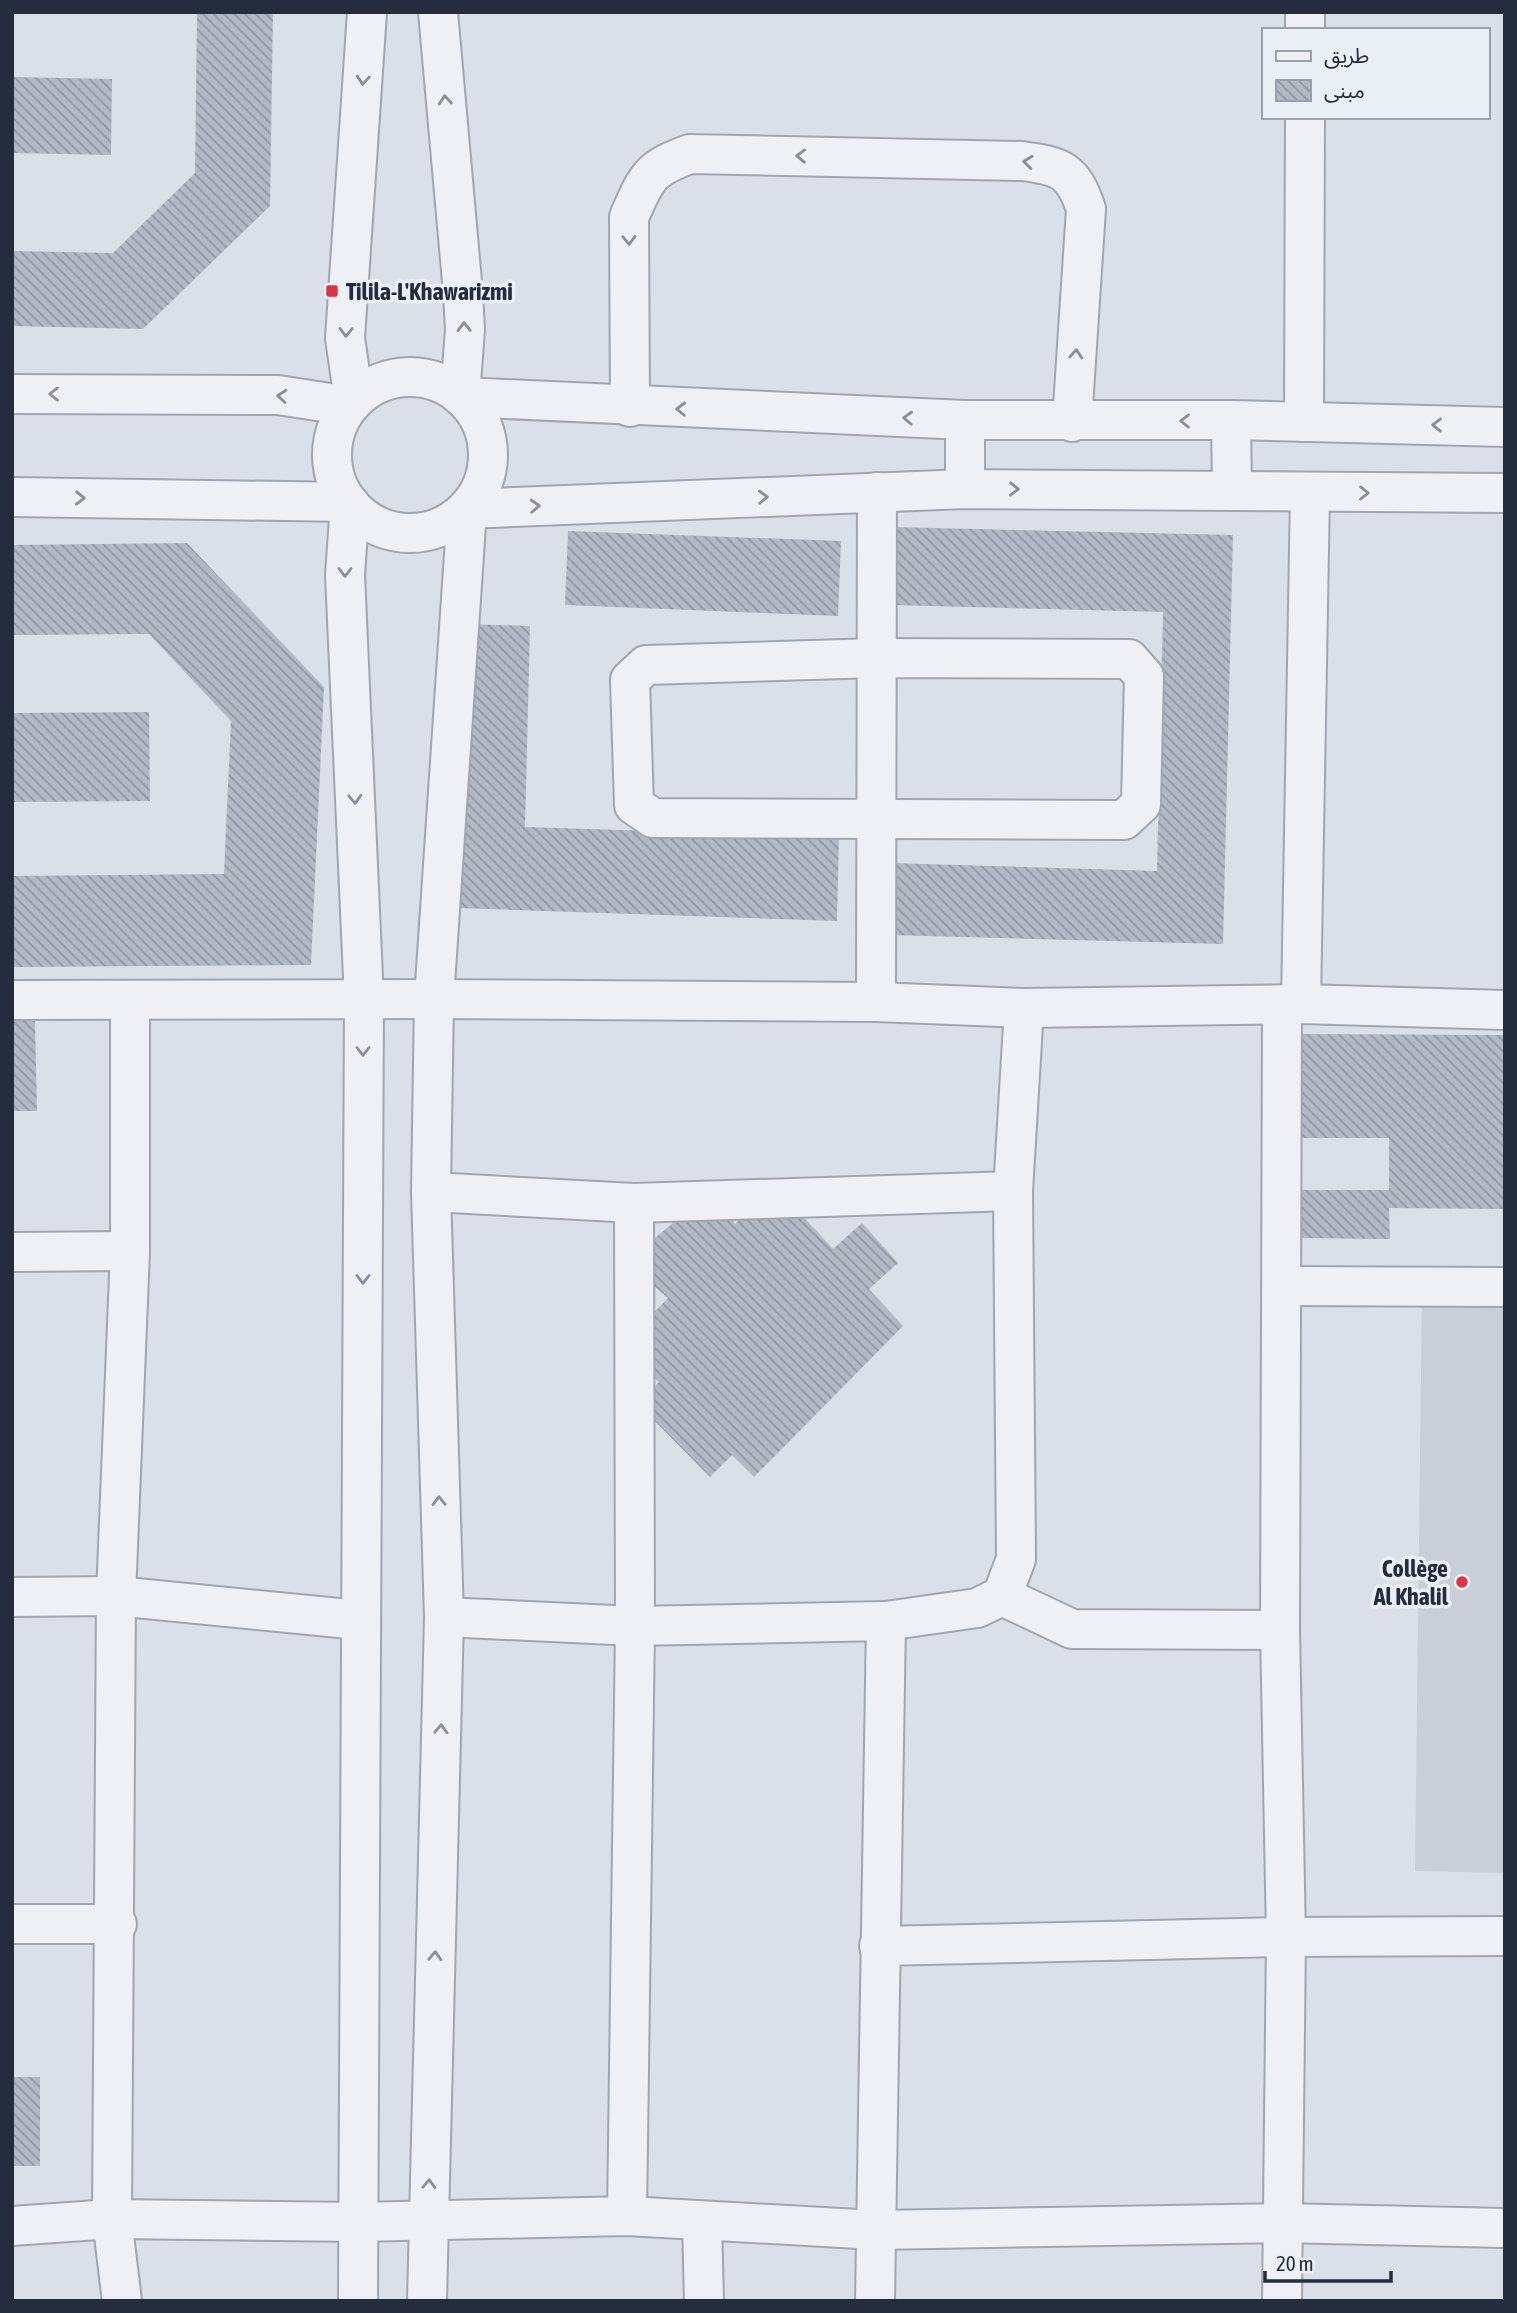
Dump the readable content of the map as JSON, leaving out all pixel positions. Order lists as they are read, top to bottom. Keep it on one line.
{"places":{"transit":["Tilila-L'Khawarizmi"],"other":["Collège Al Khalil"]},"legend":["طريق","مبنى"],"scale_bar":"20 m"}
